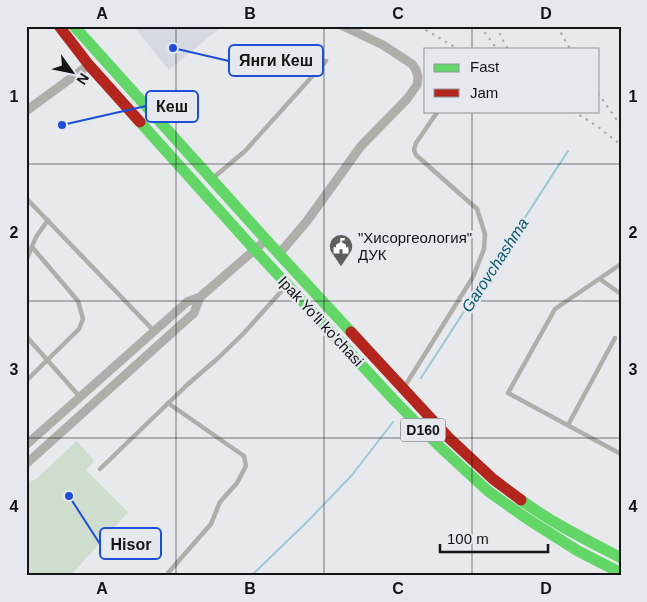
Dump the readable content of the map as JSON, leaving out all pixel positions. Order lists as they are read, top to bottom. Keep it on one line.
{"streets":{"main road":["Ipak Yo'li ko'chasi","D160"]},"water":["Garovchashma"],"places":{"other":["Янги Кеш","Кеш","Hisor"],"public building":["\"Хисоргеология\" ДУК"]},"legend":["Fast","Jam"],"scale_bar":"100 m","north":"bottom right","grid":{"columns":["A","B","C","D"],"rows":["1","2","3","4"]}}
